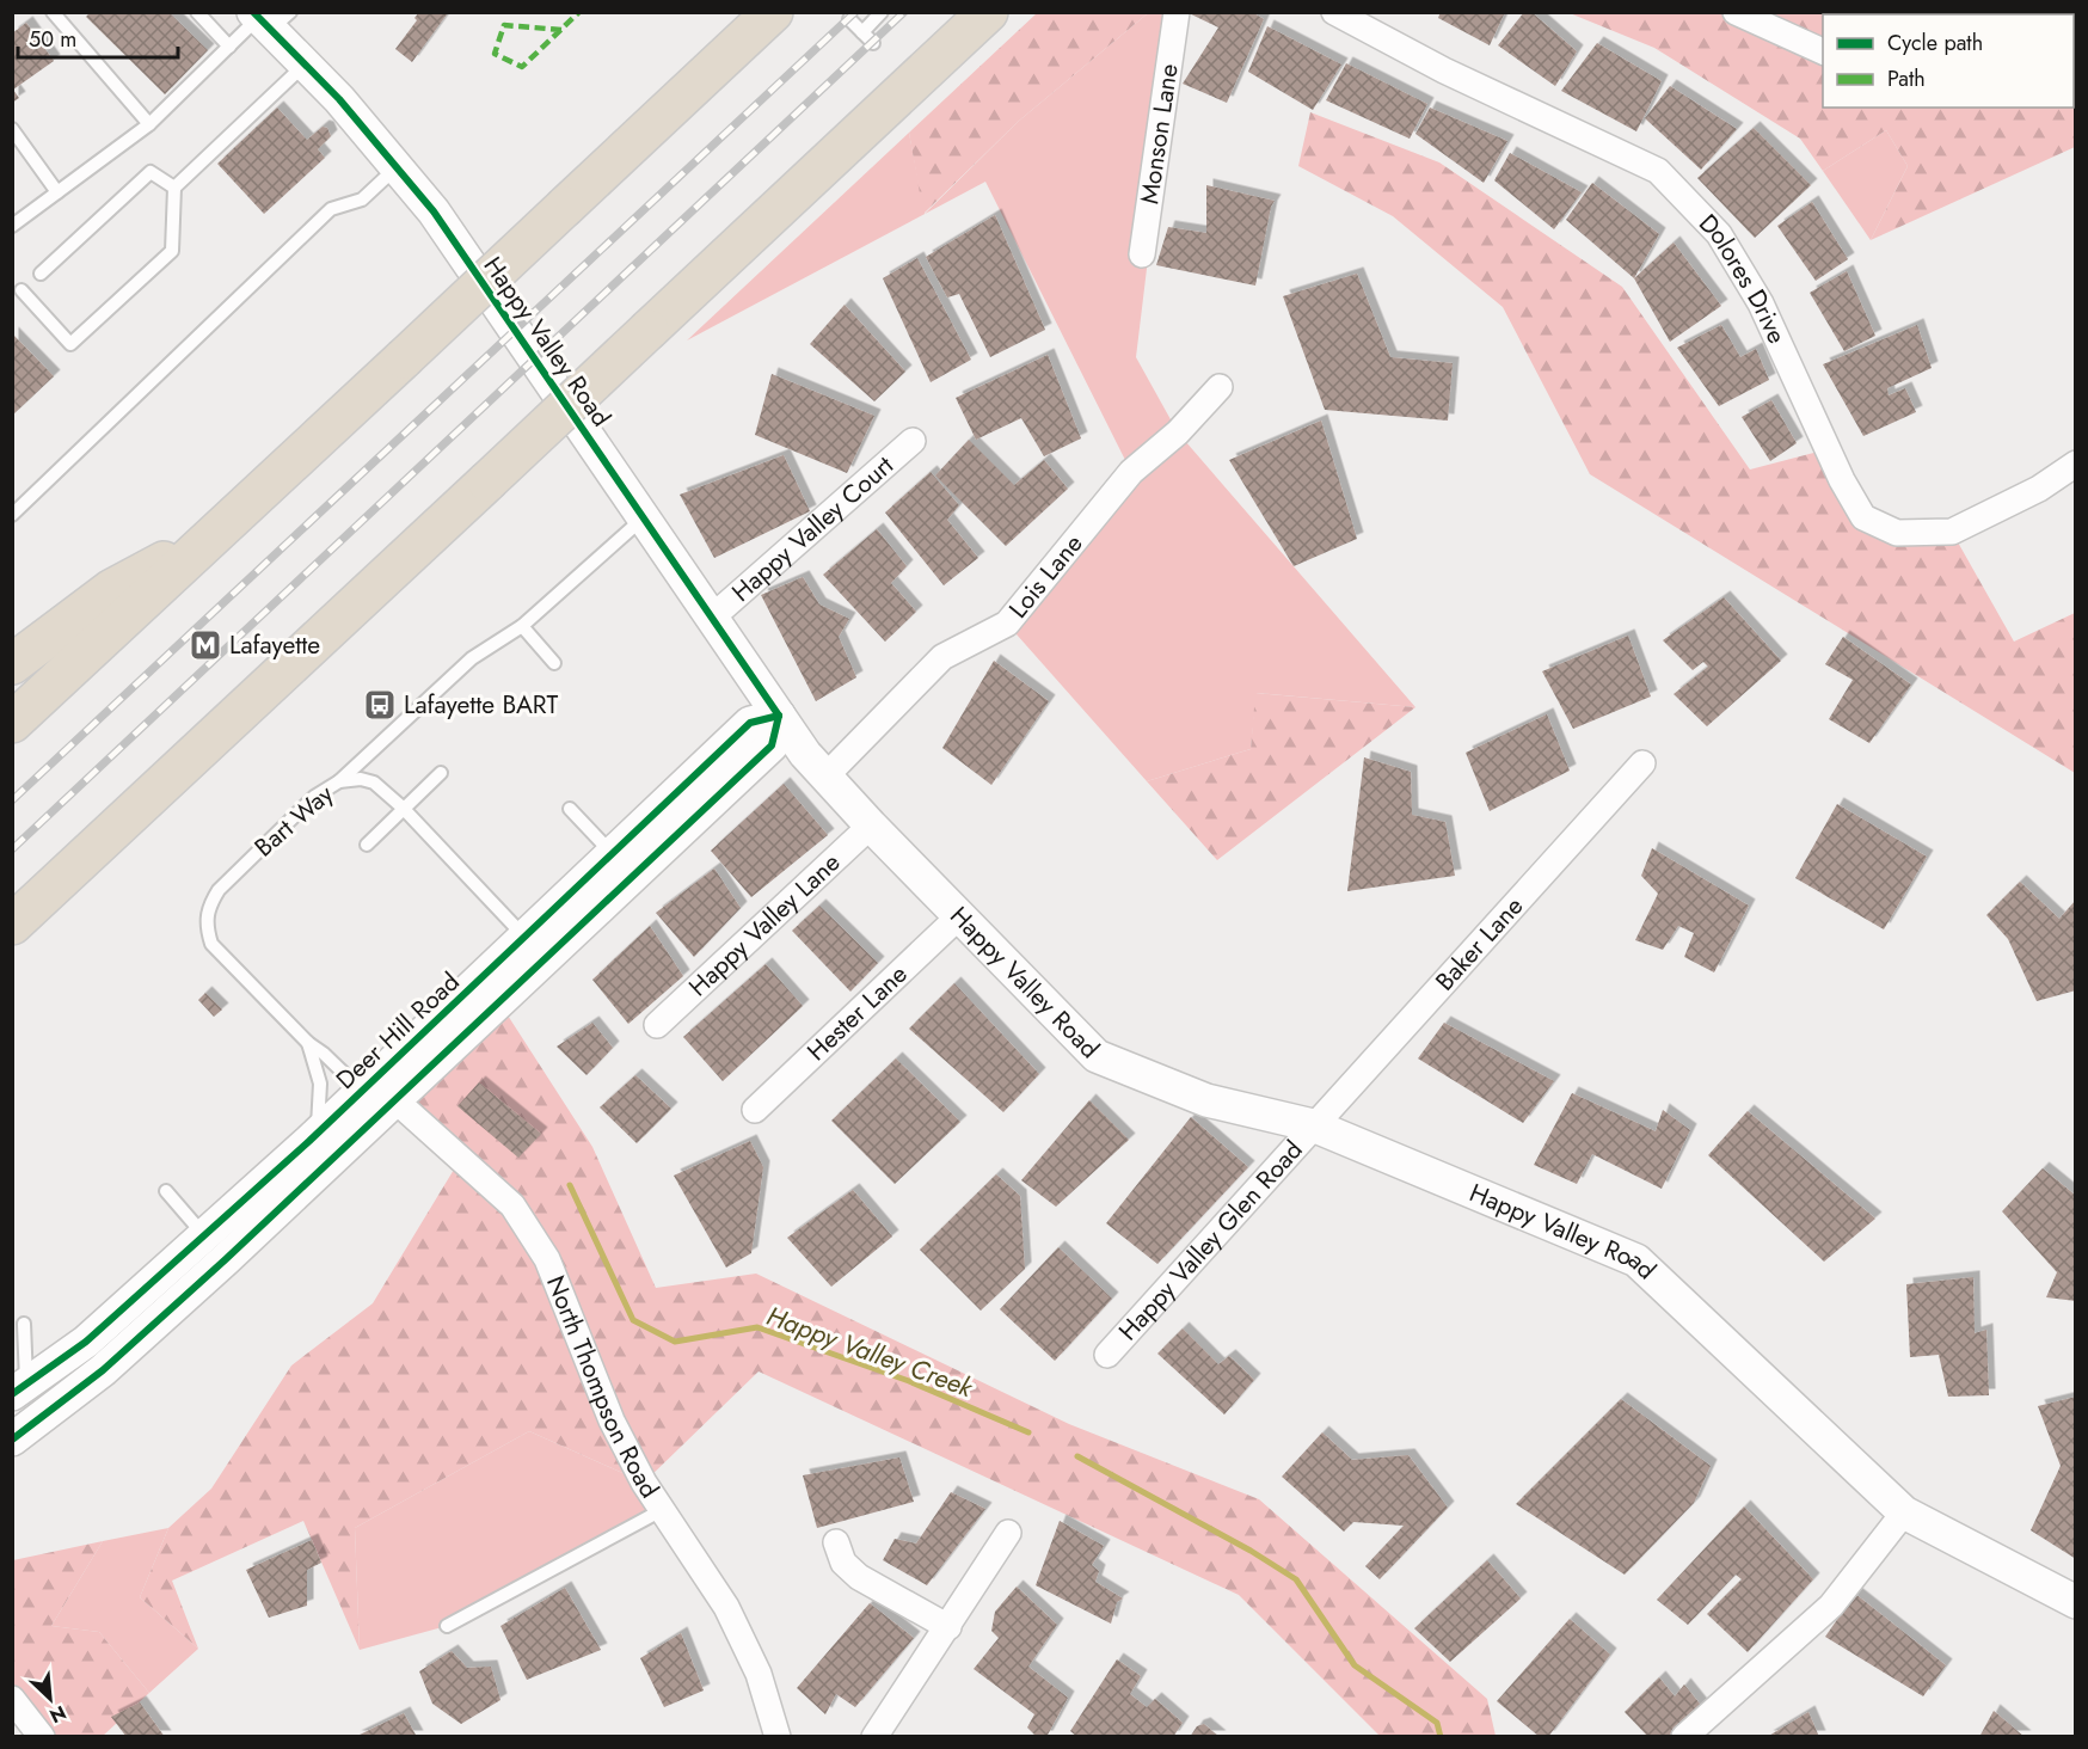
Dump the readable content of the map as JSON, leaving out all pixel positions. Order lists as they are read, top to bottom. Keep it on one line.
{"streets":{"street":["Monson Lane","Dolores Drive","Happy Valley Road","Happy Valley Court","Lois Lane","Happy Valley Lane","Baker Lane","Hester Lane","Deer Hill Road","Happy Valley Glen Road","North Thompson Road"],"lane":["Bart Way"]},"crossings":[["Happy Valley Road","Happy Valley Court"],["Happy Valley Road","Lois Lane"],["Happy Valley Road","Happy Valley Lane"],["Happy Valley Road","Baker Lane"],["Happy Valley Road","Hester Lane"],["Happy Valley Road","Deer Hill Road"],["Happy Valley Road","Happy Valley Glen Road"],["Bart Way","Deer Hill Road"],["Bart Way","North Thompson Road"],["Baker Lane","Happy Valley Glen Road"],["Deer Hill Road","North Thompson Road"]],"water":["Happy Valley Creek"],"places":{"metro station":["Lafayette"],"bus stop":["Lafayette BART"]},"legend":["Cycle path","Path"],"scale_bar":"50 m","north":"bottom right"}
